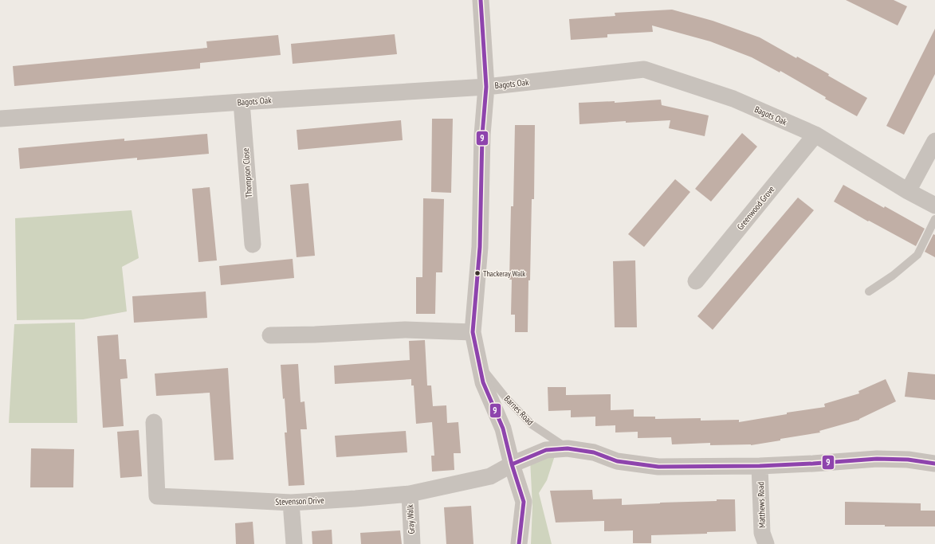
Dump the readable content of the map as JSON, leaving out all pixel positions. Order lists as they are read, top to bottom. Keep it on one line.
{"streets":{"street":["Bagots Oak","Thompson Close","Greenwood Grove","Barnes Road","Stevenson Drive","Matthews Road","Gray Walk"]},"crossings":[["Bagots Oak","Thompson Close"],["Bagots Oak","Greenwood Grove"],["Barnes Road","Stevenson Drive"],["Barnes Road","Matthews Road"],["Stevenson Drive","Gray Walk"]],"places":["Thackeray Walk"],"lines":["transit line 9"]}
